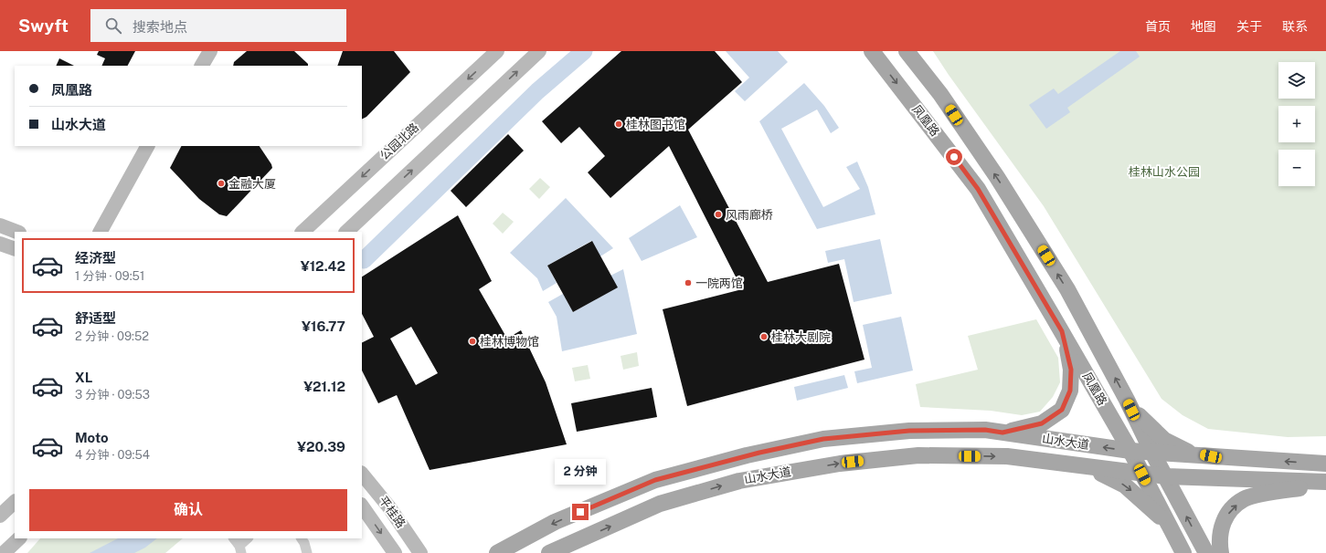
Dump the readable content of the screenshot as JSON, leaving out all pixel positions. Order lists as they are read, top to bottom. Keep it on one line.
{"streets":{"main road":["凤凰路","公园北路","山水大道","平桂路"]},"crossings":[["凤凰路","山水大道"]],"parks":["桂林山水公园"],"places":["桂林图书馆","金融大厦","风雨廊桥","一院两馆","桂林大剧院","桂林博物馆"],"page":{"header":"Swyft","search":"搜索地点","nav":["首页","地图","关于","联系"],"map_buttons":["+","−"],"banner":["凤凰路","山水大道"],"list":[{"name":"经济型","note":"1 分钟 · 09:51","value":"¥12.42"},{"name":"舒适型","note":"2 分钟 · 09:52","value":"¥16.77"},{"name":"XL","note":"3 分钟 · 09:53","value":"¥21.12"},{"name":"Moto","note":"4 分钟 · 09:54","value":"¥20.39"}],"bubble":"2 分钟","buttons":"确认"}}
